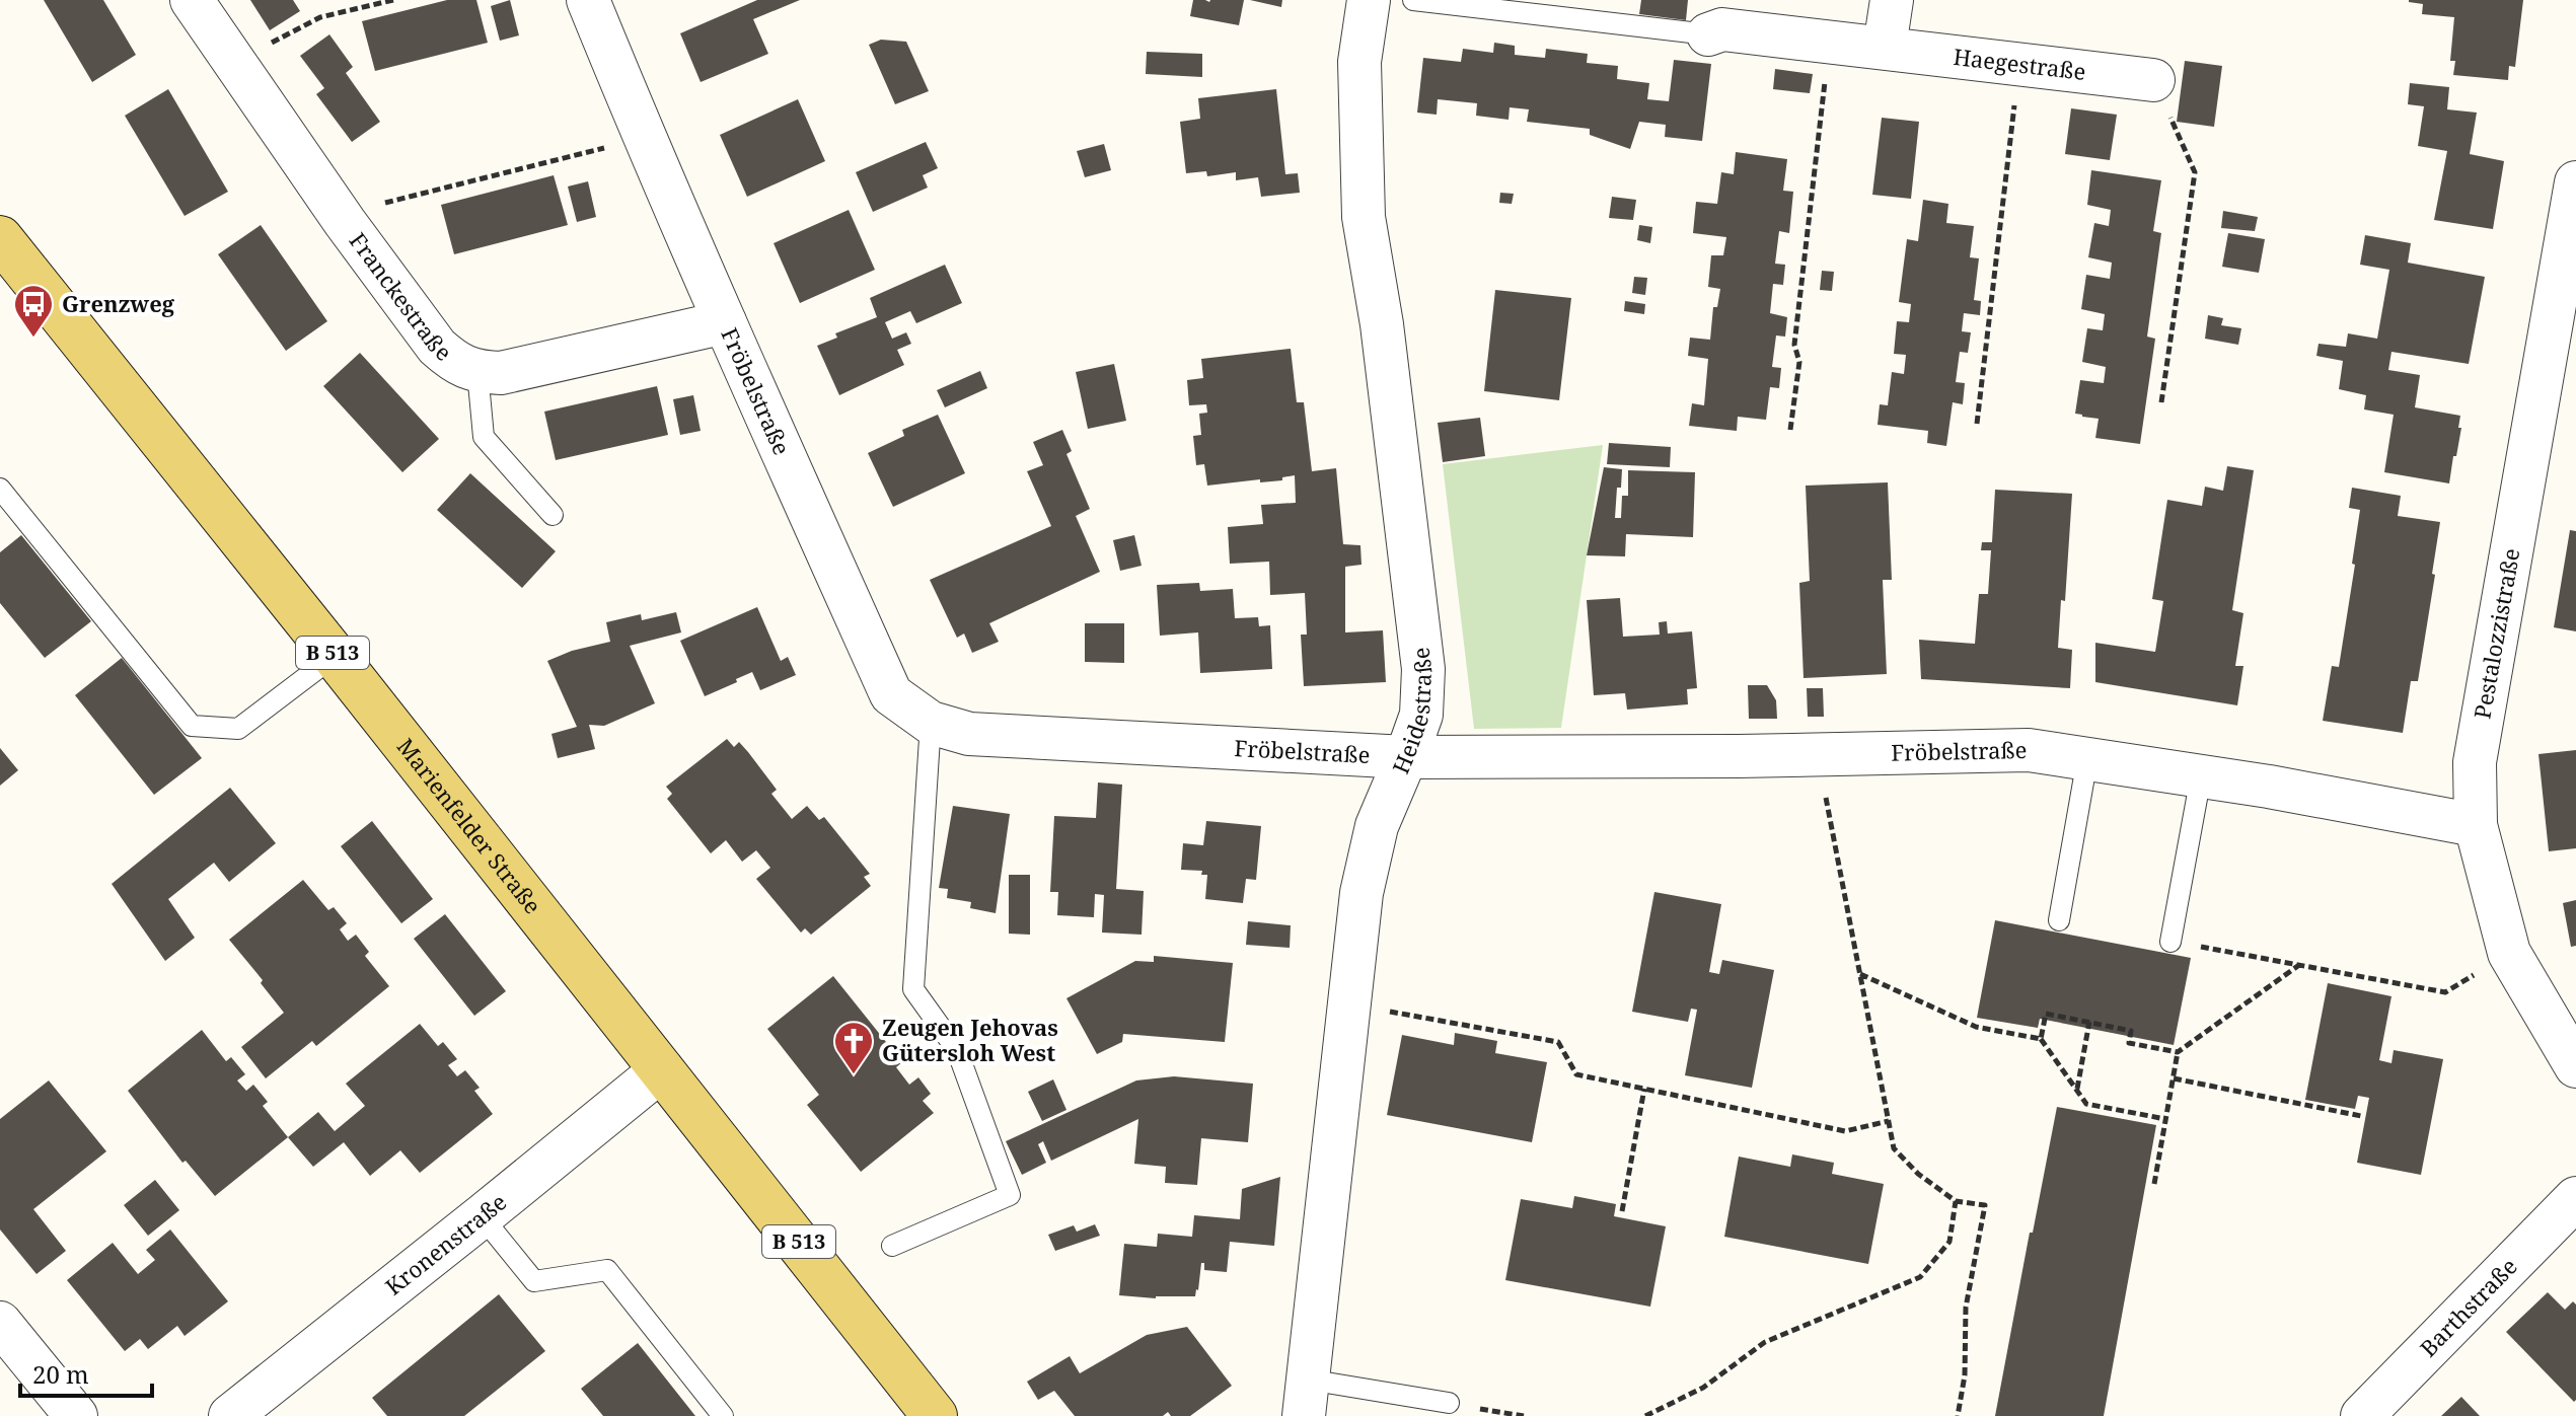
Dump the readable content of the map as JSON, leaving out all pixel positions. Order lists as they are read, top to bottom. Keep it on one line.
{"streets":{"main road":["B 513","Marienfelder Straße"],"street":["Haegestraße","Franckestraße","Fröbelstraße","Pestalozzistraße","Heidestraße","Kronenstraße","Barthstraße"]},"crossings":[["Franckestraße","Fröbelstraße"],["Fröbelstraße","Pestalozzistraße"],["Fröbelstraße","Heidestraße"],["Marienfelder Straße","Kronenstraße"]],"places":{"bus stop":["Grenzweg"],"church":["Zeugen Jehovas Gütersloh West"]},"scale_bar":"20 m"}
